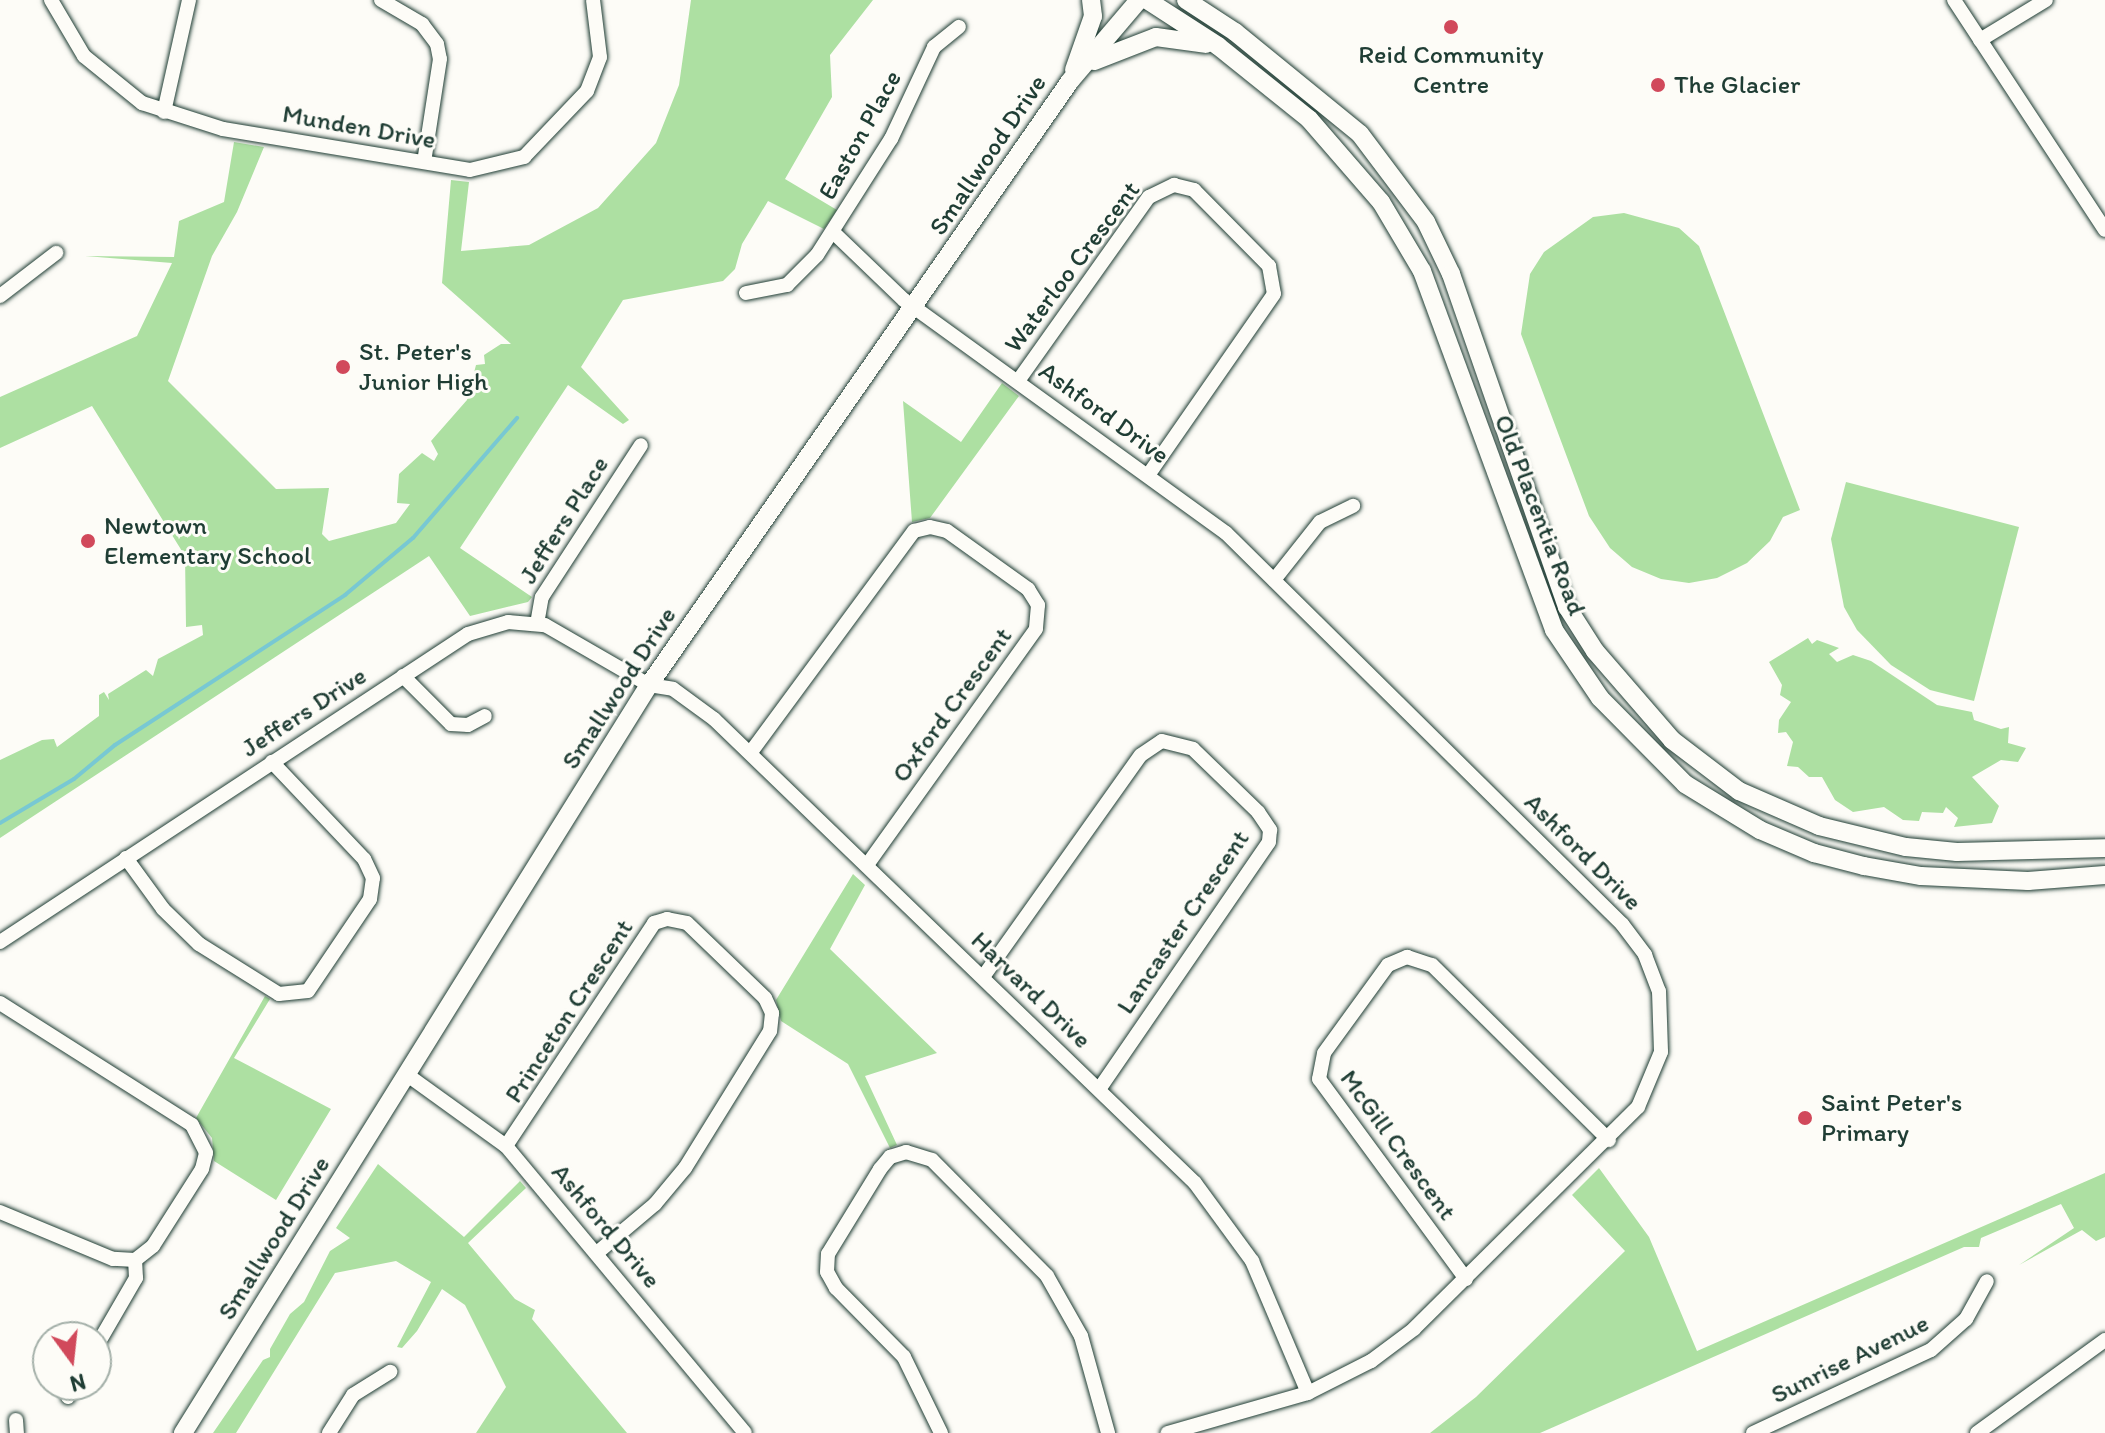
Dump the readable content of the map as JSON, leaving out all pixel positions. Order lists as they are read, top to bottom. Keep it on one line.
{"streets":{"main road":["Smallwood Drive","Old Placentia Road"],"street":["Munden Drive","Easton Place","Waterloo Crescent","Ashford Drive","Jeffers Place","Oxford Crescent","Jeffers Drive","Lancaster Crescent","Harvard Drive","Princeton Crescent","McGill Crescent","Sunrise Avenue"]},"crossings":[["Easton Place","Smallwood Drive"],["Easton Place","Ashford Drive"],["Smallwood Drive","Ashford Drive"],["Smallwood Drive","Jeffers Drive"],["Smallwood Drive","Harvard Drive"],["Waterloo Crescent","Ashford Drive"],["Ashford Drive","Harvard Drive"],["Ashford Drive","Princeton Crescent"],["Ashford Drive","McGill Crescent"],["Jeffers Place","Jeffers Drive"],["Oxford Crescent","Harvard Drive"],["Jeffers Drive","Harvard Drive"],["Lancaster Crescent","Harvard Drive"]],"places":["Reid Community Centre","The Glacier","St. Peter's Junior High","Newtown Elementary School","Saint Peter's Primary"],"north":"bottom"}
